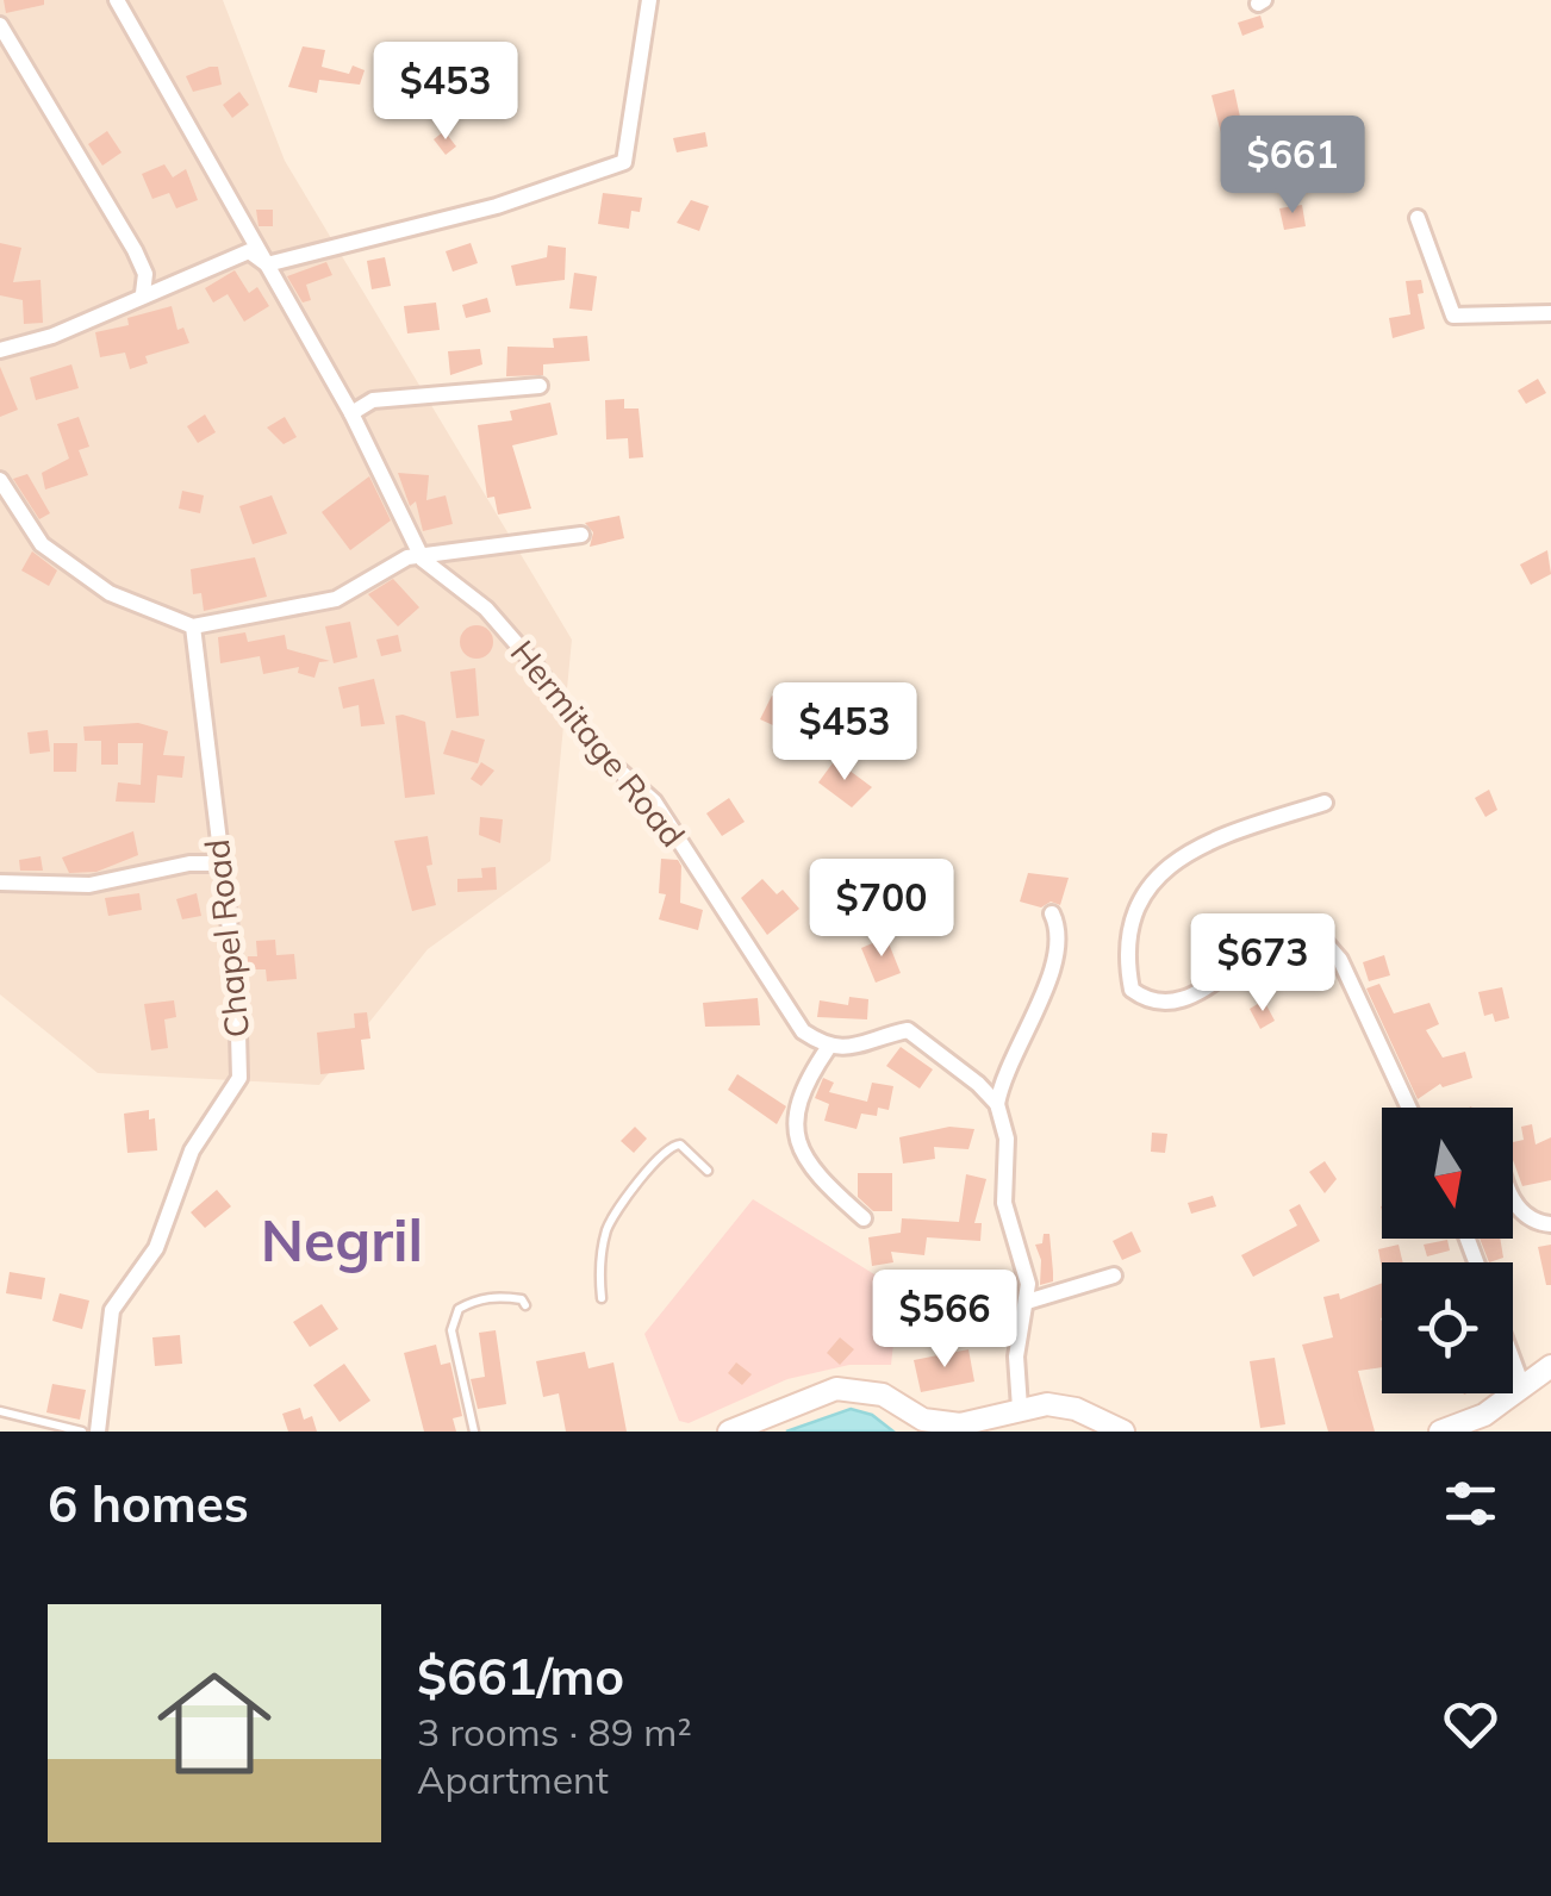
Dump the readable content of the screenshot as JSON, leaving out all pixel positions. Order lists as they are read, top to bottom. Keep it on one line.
{"streets":{"street":["Hermitage Road","Chapel Road"]},"districts":["Negril"],"north":"bottom","page":{"price":["$453","$661","$453","$700","$673","$566"],"heading":"6 homes","list":[{"name":"$661/mo","note":"3 rooms · 89 m² · Apartment"}]}}
